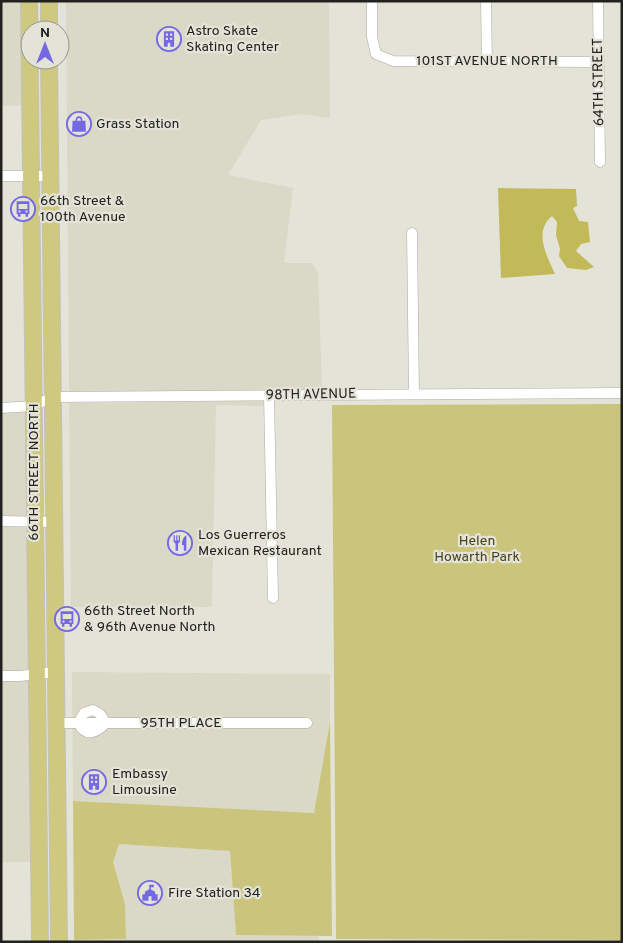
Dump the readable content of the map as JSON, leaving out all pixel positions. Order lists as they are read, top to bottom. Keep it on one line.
{"streets":{"main road":["66TH STREET NORTH"],"street":["101ST AVENUE NORTH","64TH STREET","98TH AVENUE","95TH PLACE"]},"crossings":[["101ST AVENUE NORTH","64TH STREET"],["98TH AVENUE","66TH STREET NORTH"],["66TH STREET NORTH","95TH PLACE"]],"parks":["Helen Howarth Park"],"places":{"building":["Astro Skate Skating Center","Embassy Limousine"],"shop":["Grass Station"],"bus stop":["66th Street & 100th Avenue","66th Street North & 96th Avenue North"],"restaurant":["Los Guerreros Mexican Restaurant"],"public building":["Fire Station 34"]},"north":"top"}
